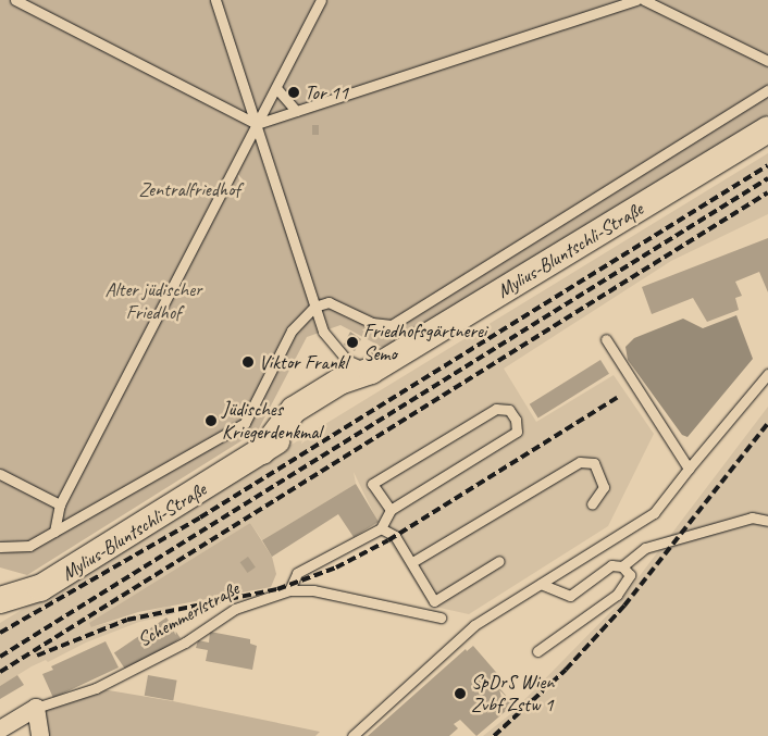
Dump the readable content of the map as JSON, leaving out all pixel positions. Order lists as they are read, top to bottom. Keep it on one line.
{"streets":{"street":["Mylius-Bluntschli-Straße","Schemmerlstraße"]},"parks":["Zentralfriedhof","Alter jüdischer Friedhof"],"places":["Tor 11","Friedhofsgärtnerei Semo","Viktor Frankl","Jüdisches Kriegerdenkmal","SpDrS Wien Zvbf Zstw 1"]}
